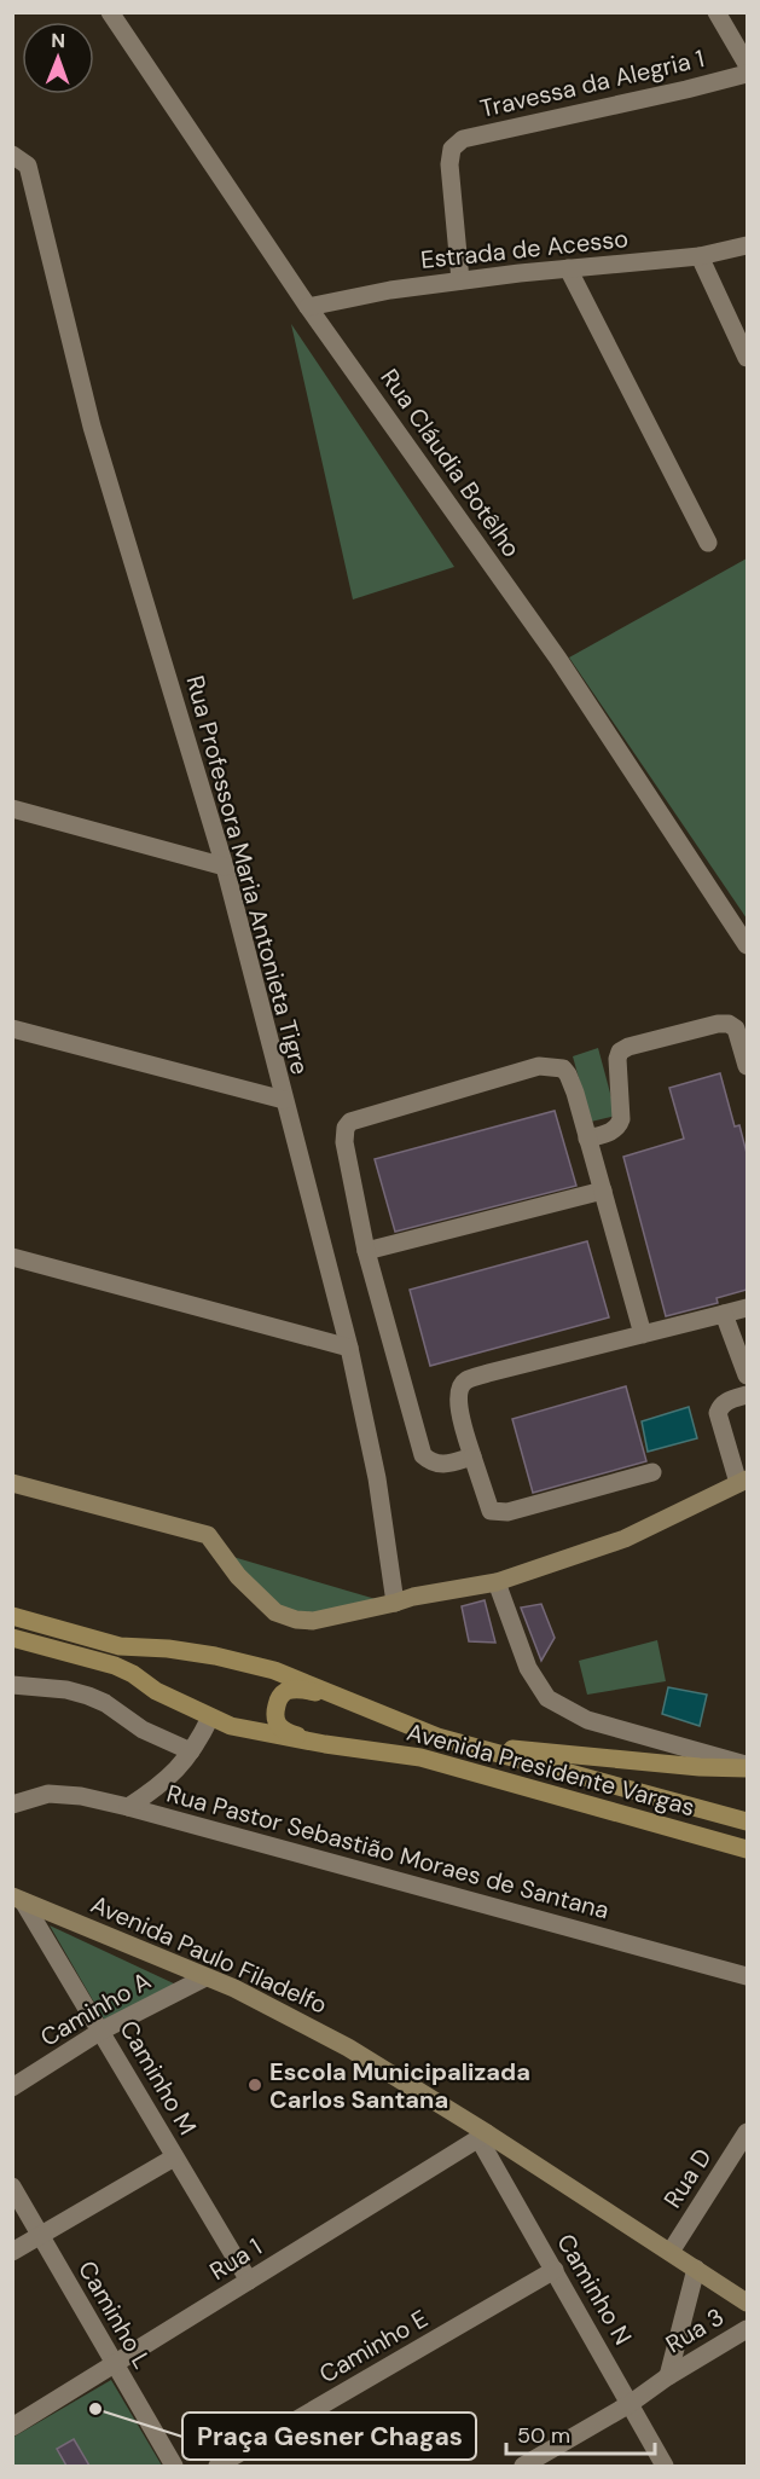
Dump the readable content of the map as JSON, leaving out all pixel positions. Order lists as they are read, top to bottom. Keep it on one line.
{"streets":{"main road":["Avenida Presidente Vargas"],"street":["Travessa da Alegria 1","Estrada de Acesso","Rua Cláudia Botêlho","Rua Professora Maria Antonieta Tigre","Rua Pastor Sebastião Moraes de Santana","Avenida Paulo Filadelfo","Caminho A","Caminho M","Rua D","Rua 1","Caminho N","Caminho L","Rua 3","Caminho E"]},"crossings":[["Travessa da Alegria 1","Estrada de Acesso"],["Estrada de Acesso","Rua Cláudia Botêlho"],["Avenida Paulo Filadelfo","Caminho A"],["Avenida Paulo Filadelfo","Caminho M"],["Avenida Paulo Filadelfo","Rua D"],["Avenida Paulo Filadelfo","Rua 1"],["Avenida Paulo Filadelfo","Caminho N"],["Avenida Paulo Filadelfo","Rua 3"],["Caminho A","Caminho M"],["Caminho M","Rua 1"],["Rua 1","Caminho N"],["Rua 1","Caminho L"],["Caminho N","Rua 3"],["Caminho N","Caminho E"]],"places":["Escola Municipalizada Carlos Santana","Praça Gesner Chagas"],"scale_bar":"50 m","north":"top"}
